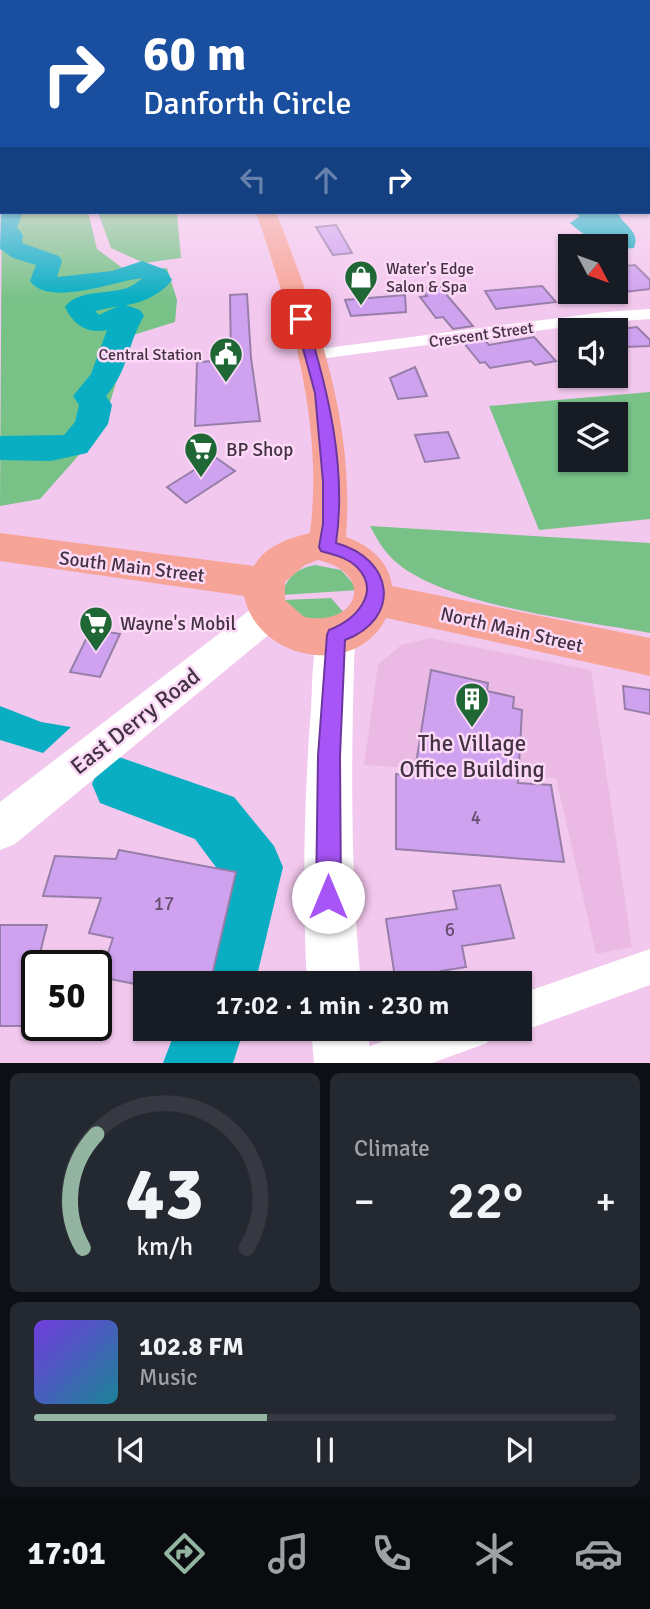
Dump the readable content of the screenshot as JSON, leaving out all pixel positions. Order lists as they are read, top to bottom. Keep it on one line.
{"streets":{"main road":["South Main Street","North Main Street"],"street":["Crescent Street","East Derry Road"]},"crossings":[["South Main Street","North Main Street"],["South Main Street","East Derry Road"],["North Main Street","East Derry Road"]],"places":{"shop":["Water's Edge Salon & Spa"],"public building":["Central Station"],"supermarket":["BP Shop","Wayne's Mobil"],"building":["The Village Office Building"]},"house_numbers":["4","17","6"],"north":"bottom right","page":{"turn":["60 m","Danforth Circle"],"limit":"50","trip":"17:02 · 1 min · 230 m","tile":"Climate","heat":["−","22°","+"],"song":["102.8 FM","Music"],"tabs":"17:01","gauge":["43","km/h"]}}
